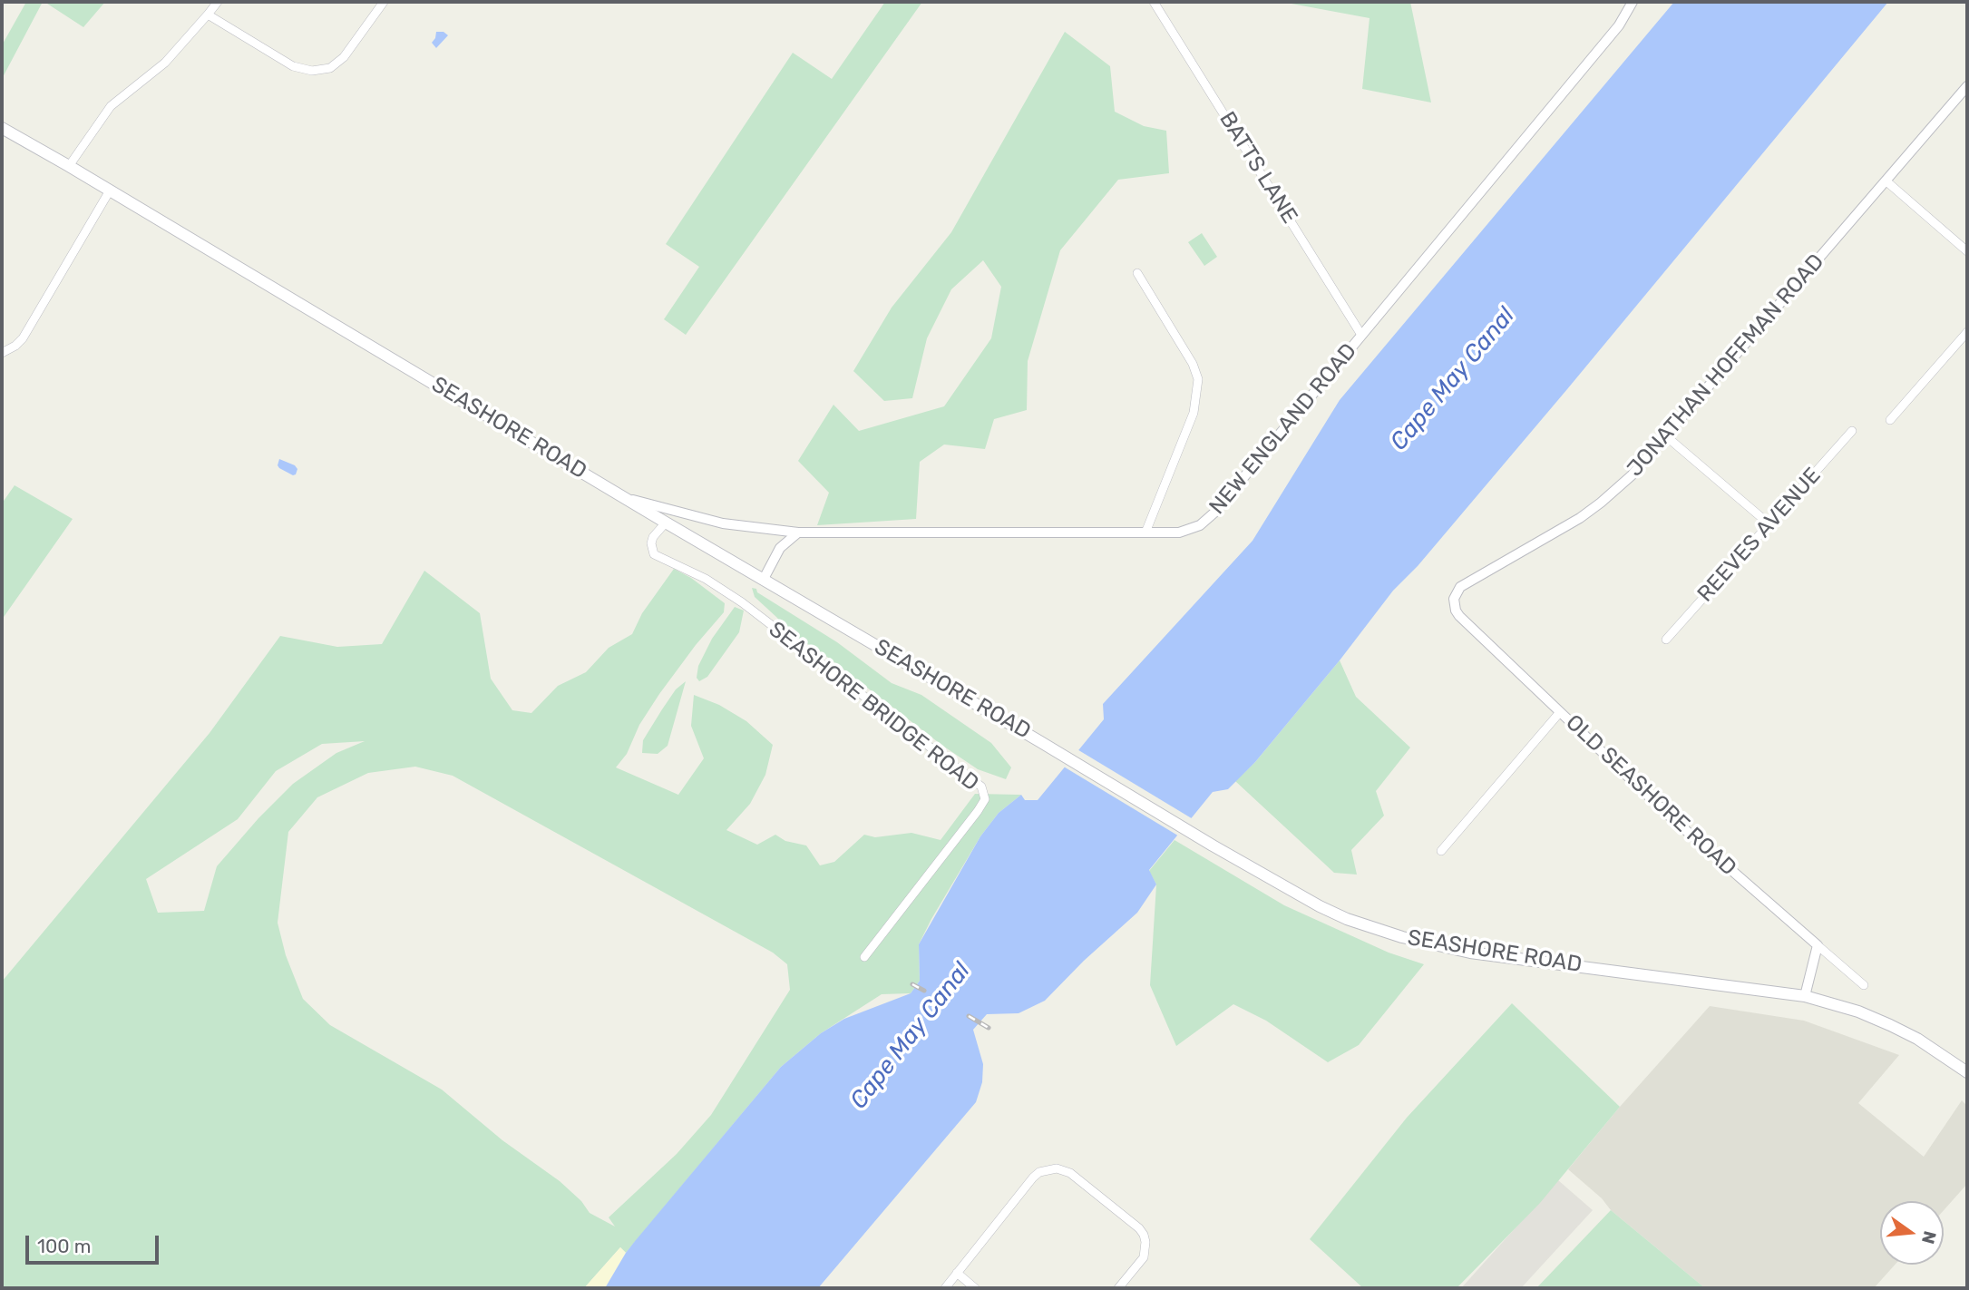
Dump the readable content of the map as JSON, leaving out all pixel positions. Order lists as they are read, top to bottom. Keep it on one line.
{"streets":{"main road":["SEASHORE ROAD"],"street":["BATTS LANE","JONATHAN HOFFMAN ROAD","NEW ENGLAND ROAD","REEVES AVENUE","SEASHORE BRIDGE ROAD","OLD SEASHORE ROAD"]},"crossings":[["BATTS LANE","NEW ENGLAND ROAD"],["JONATHAN HOFFMAN ROAD","OLD SEASHORE ROAD"],["SEASHORE ROAD","NEW ENGLAND ROAD"],["SEASHORE ROAD","SEASHORE BRIDGE ROAD"]],"water":["Cape May Canal"],"scale_bar":"100 m","north":"right"}
